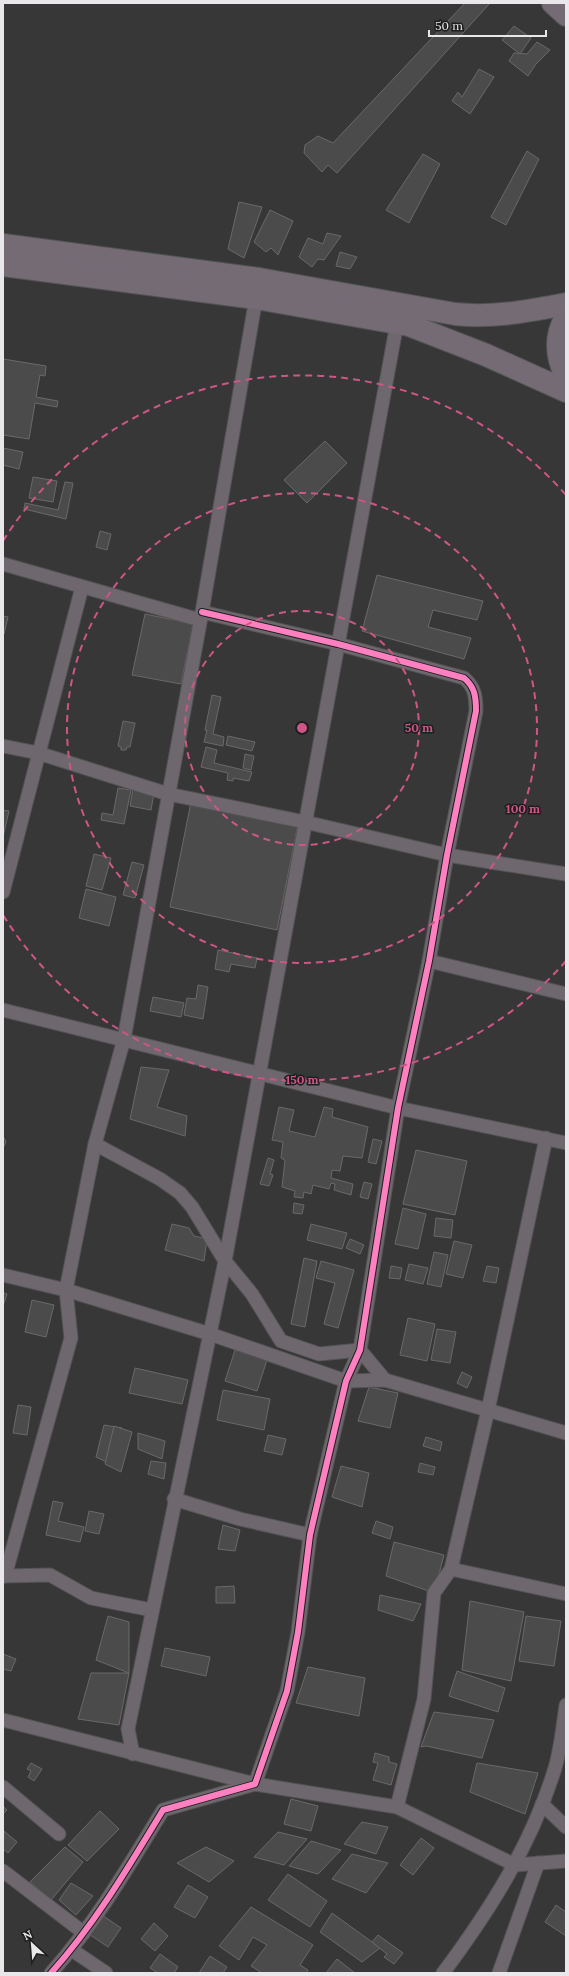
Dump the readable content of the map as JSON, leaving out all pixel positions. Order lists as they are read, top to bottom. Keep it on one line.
{"scale_bar":"50 m","north":"top left","rings":["50 m","100 m","150 m"]}
